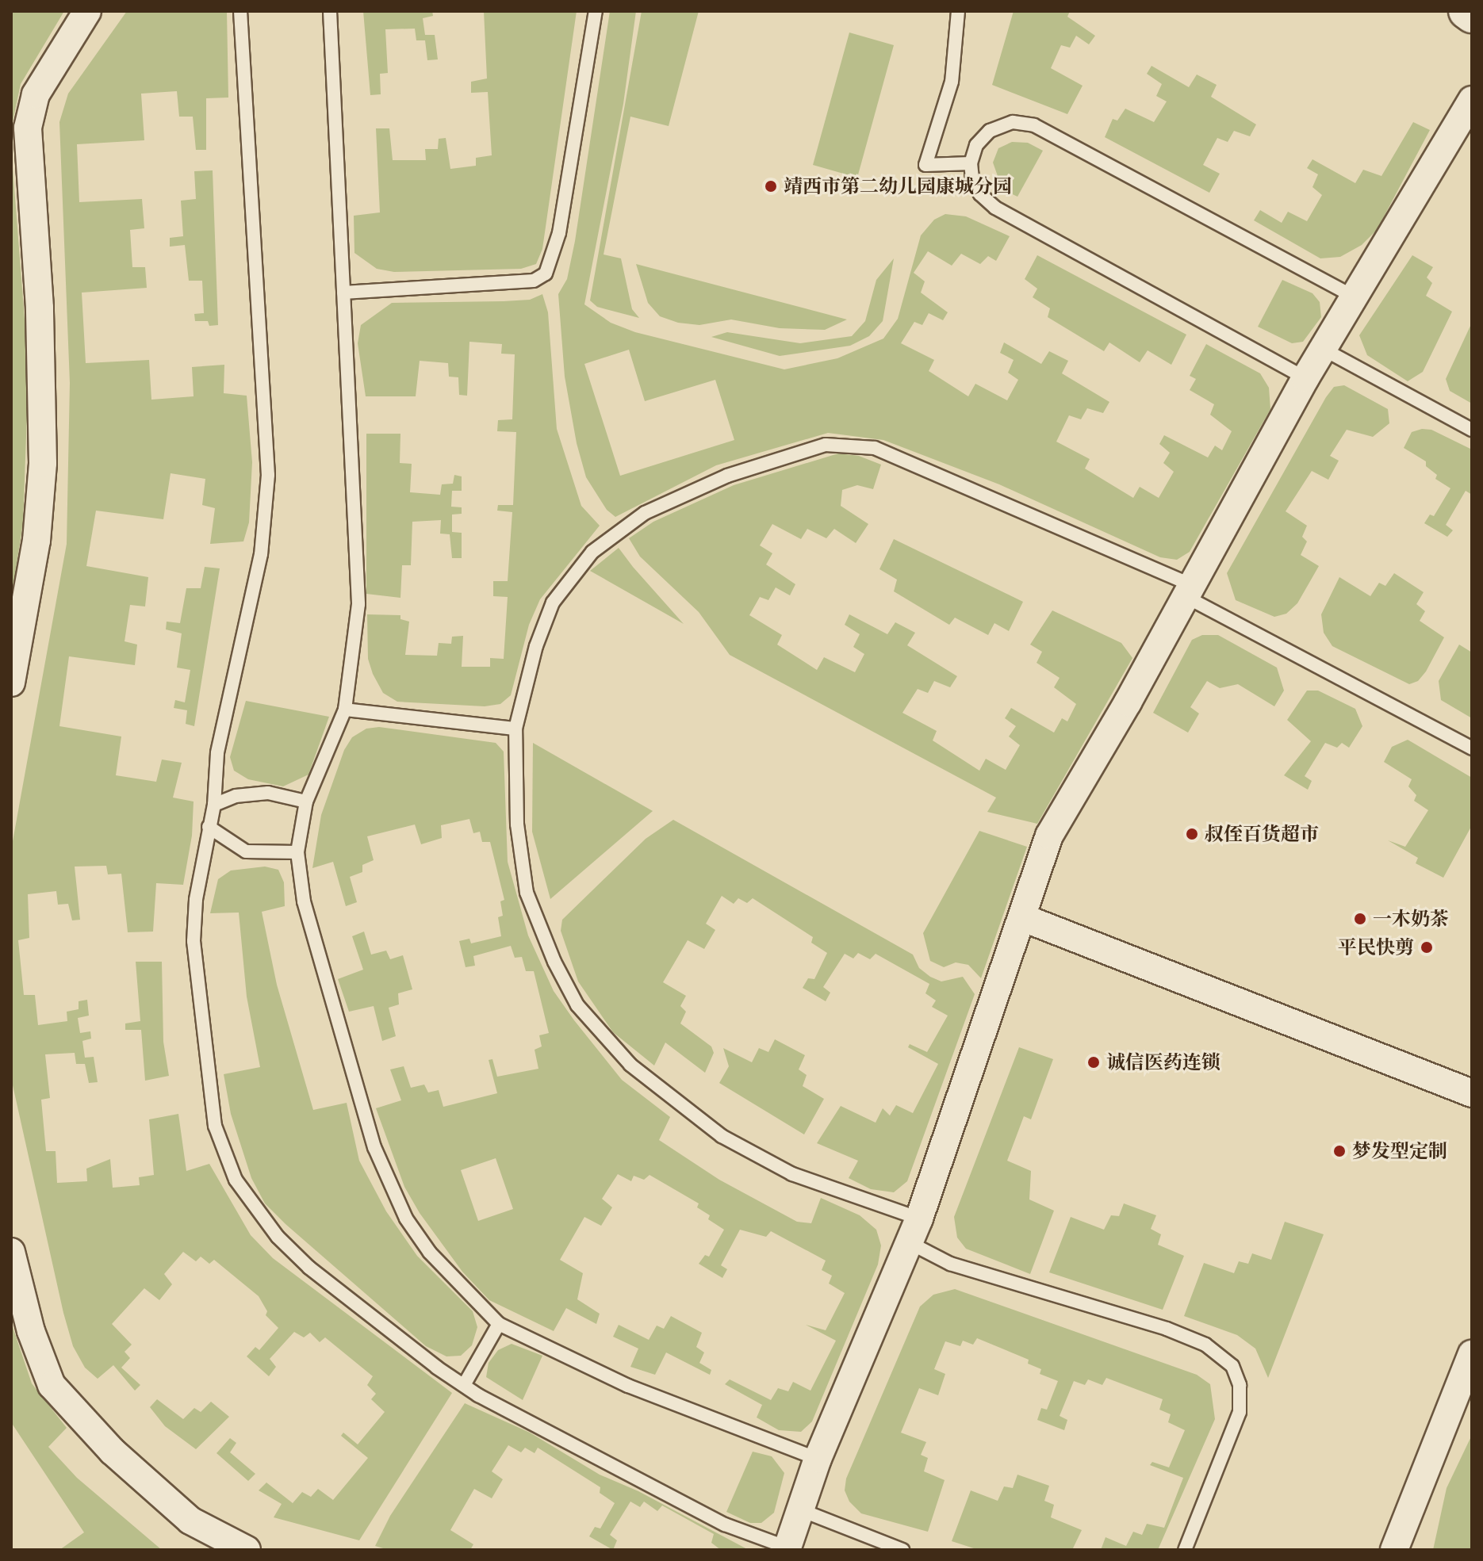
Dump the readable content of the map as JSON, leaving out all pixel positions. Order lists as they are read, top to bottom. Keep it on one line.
{"places":["靖西市第二幼儿园康城分园","叔侄百货超市","一木奶茶","平民快剪","诚信医药连锁","梦发型定制"]}
